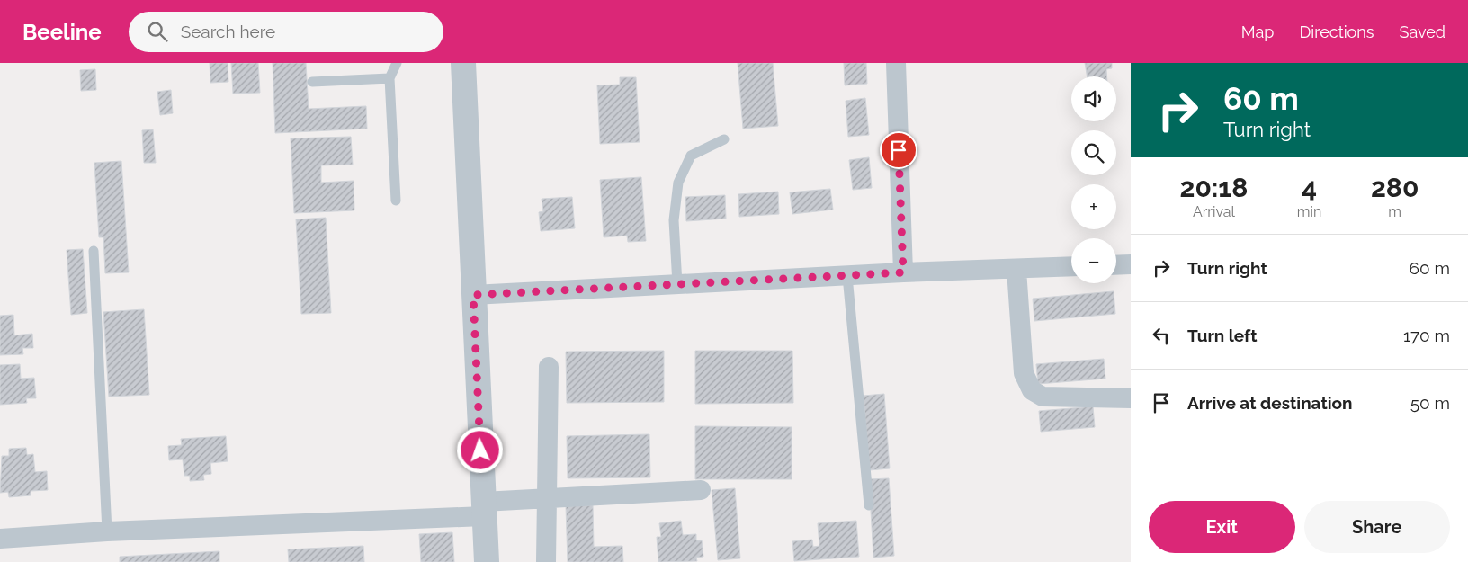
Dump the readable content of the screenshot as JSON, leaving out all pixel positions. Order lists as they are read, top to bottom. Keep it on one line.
{"page":{"header":"Beeline","search":"Search here","nav":["Map","Directions","Saved"],"turn":["60 m","Turn right"],"map_buttons":["+","−"],"eta":["20:18","Arrival","4","min","280","m"],"list":[{"name":"Turn right","value":"60 m"},{"name":"Turn left","value":"170 m"},{"name":"Arrive at destination","value":"50 m"}],"buttons":["Exit","Share"]}}
